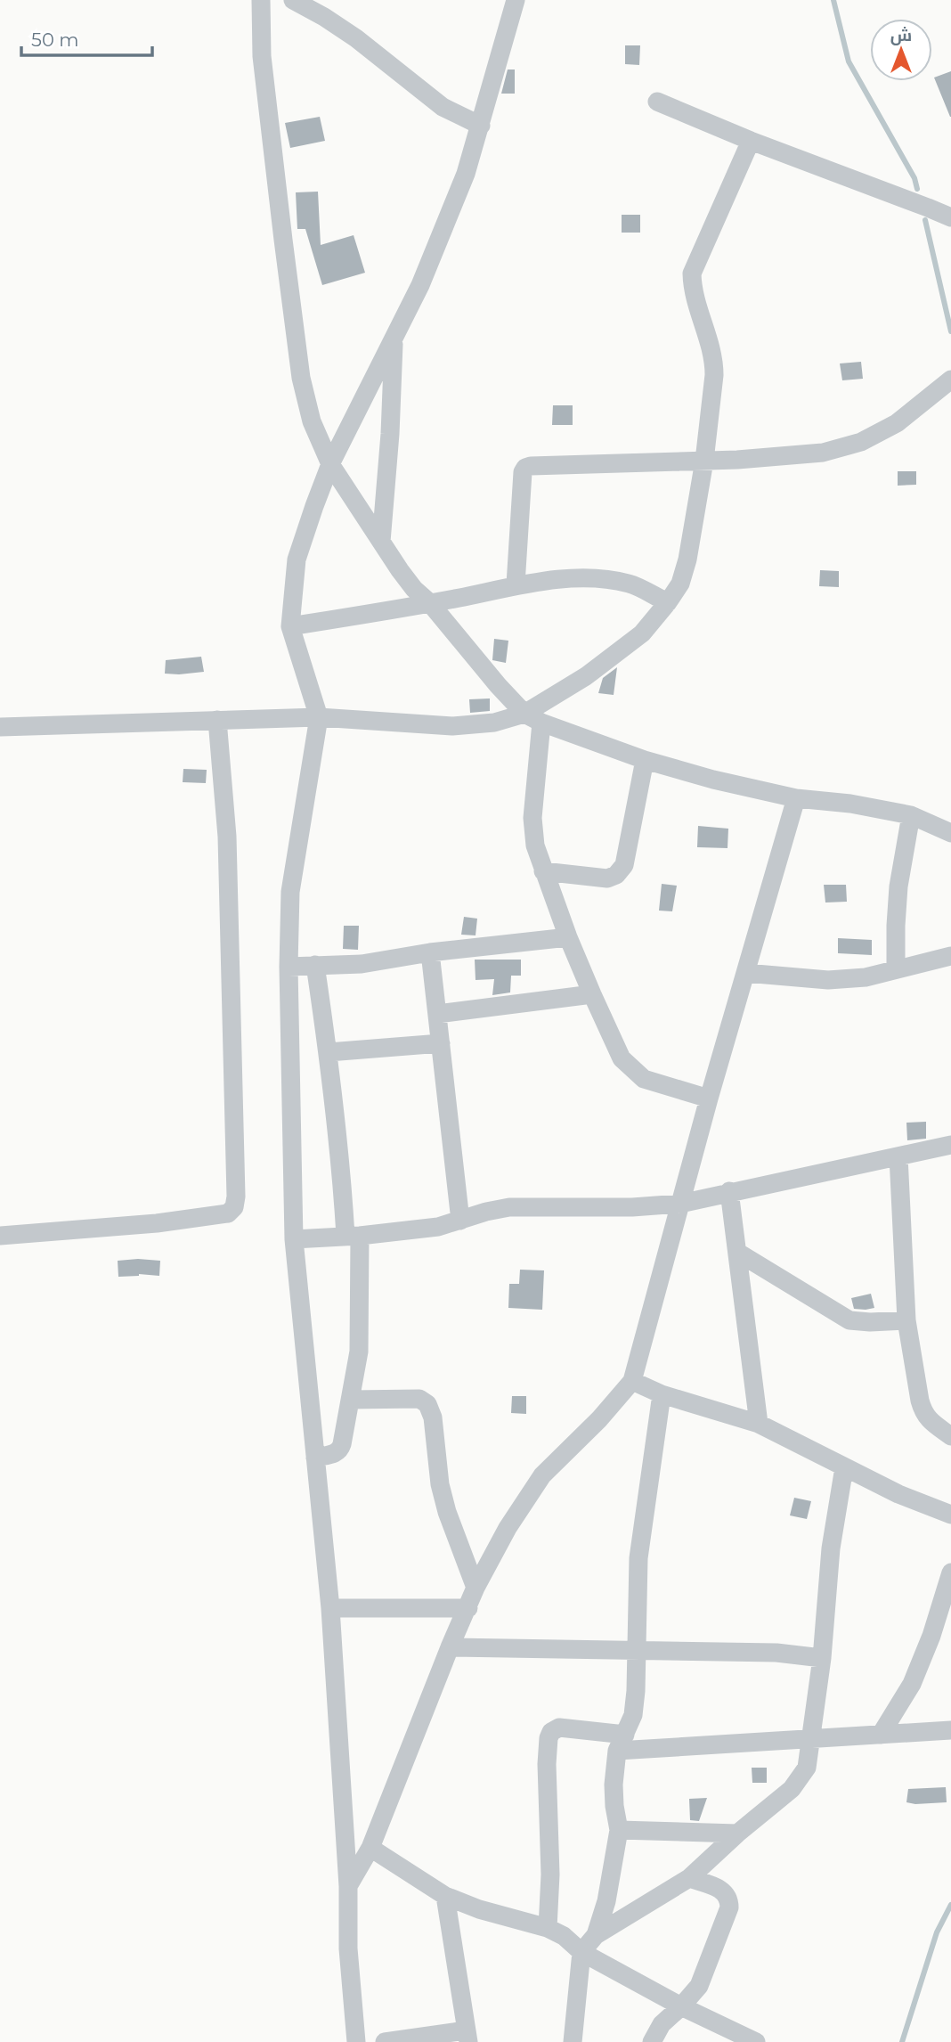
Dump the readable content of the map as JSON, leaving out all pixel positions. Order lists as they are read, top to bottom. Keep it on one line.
{"scale_bar":"50 m","north":"top"}
